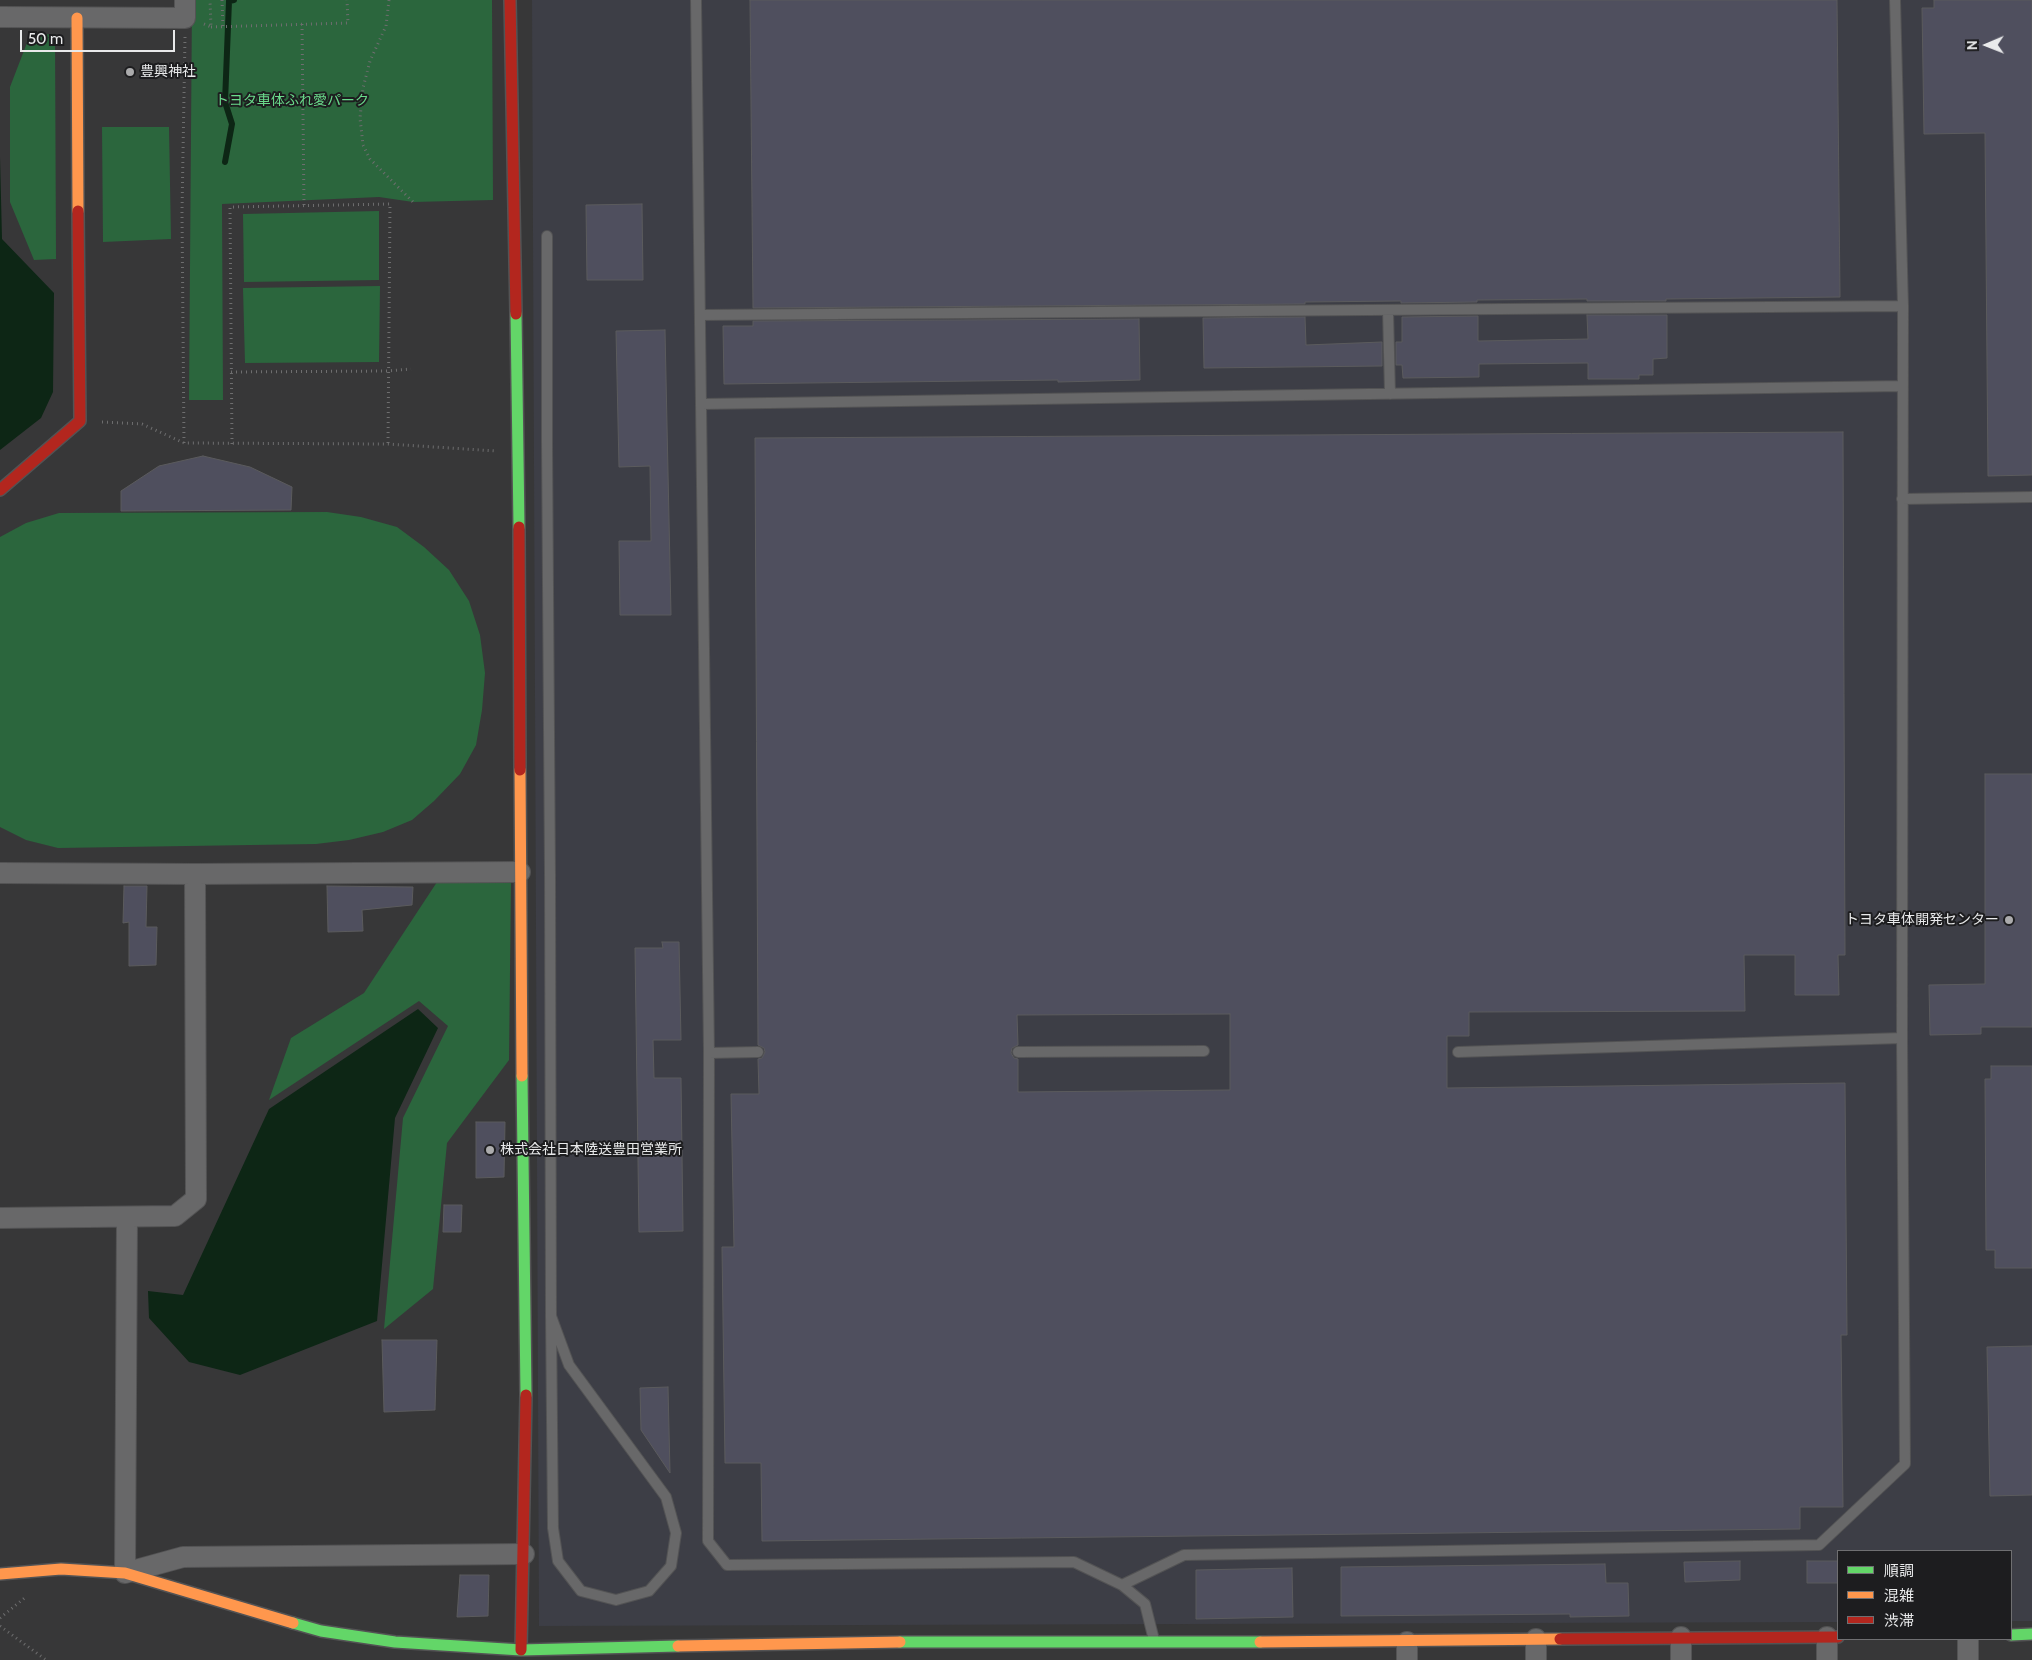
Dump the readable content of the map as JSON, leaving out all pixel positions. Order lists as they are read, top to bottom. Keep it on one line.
{"parks":["トヨタ車体ふれ愛パーク"],"places":["豊興神社","トヨタ車体開発センター","株式会社日本陸送豊田営業所"],"legend":["順調","混雑","渋滞"],"scale_bar":"50 m","north":"left"}
